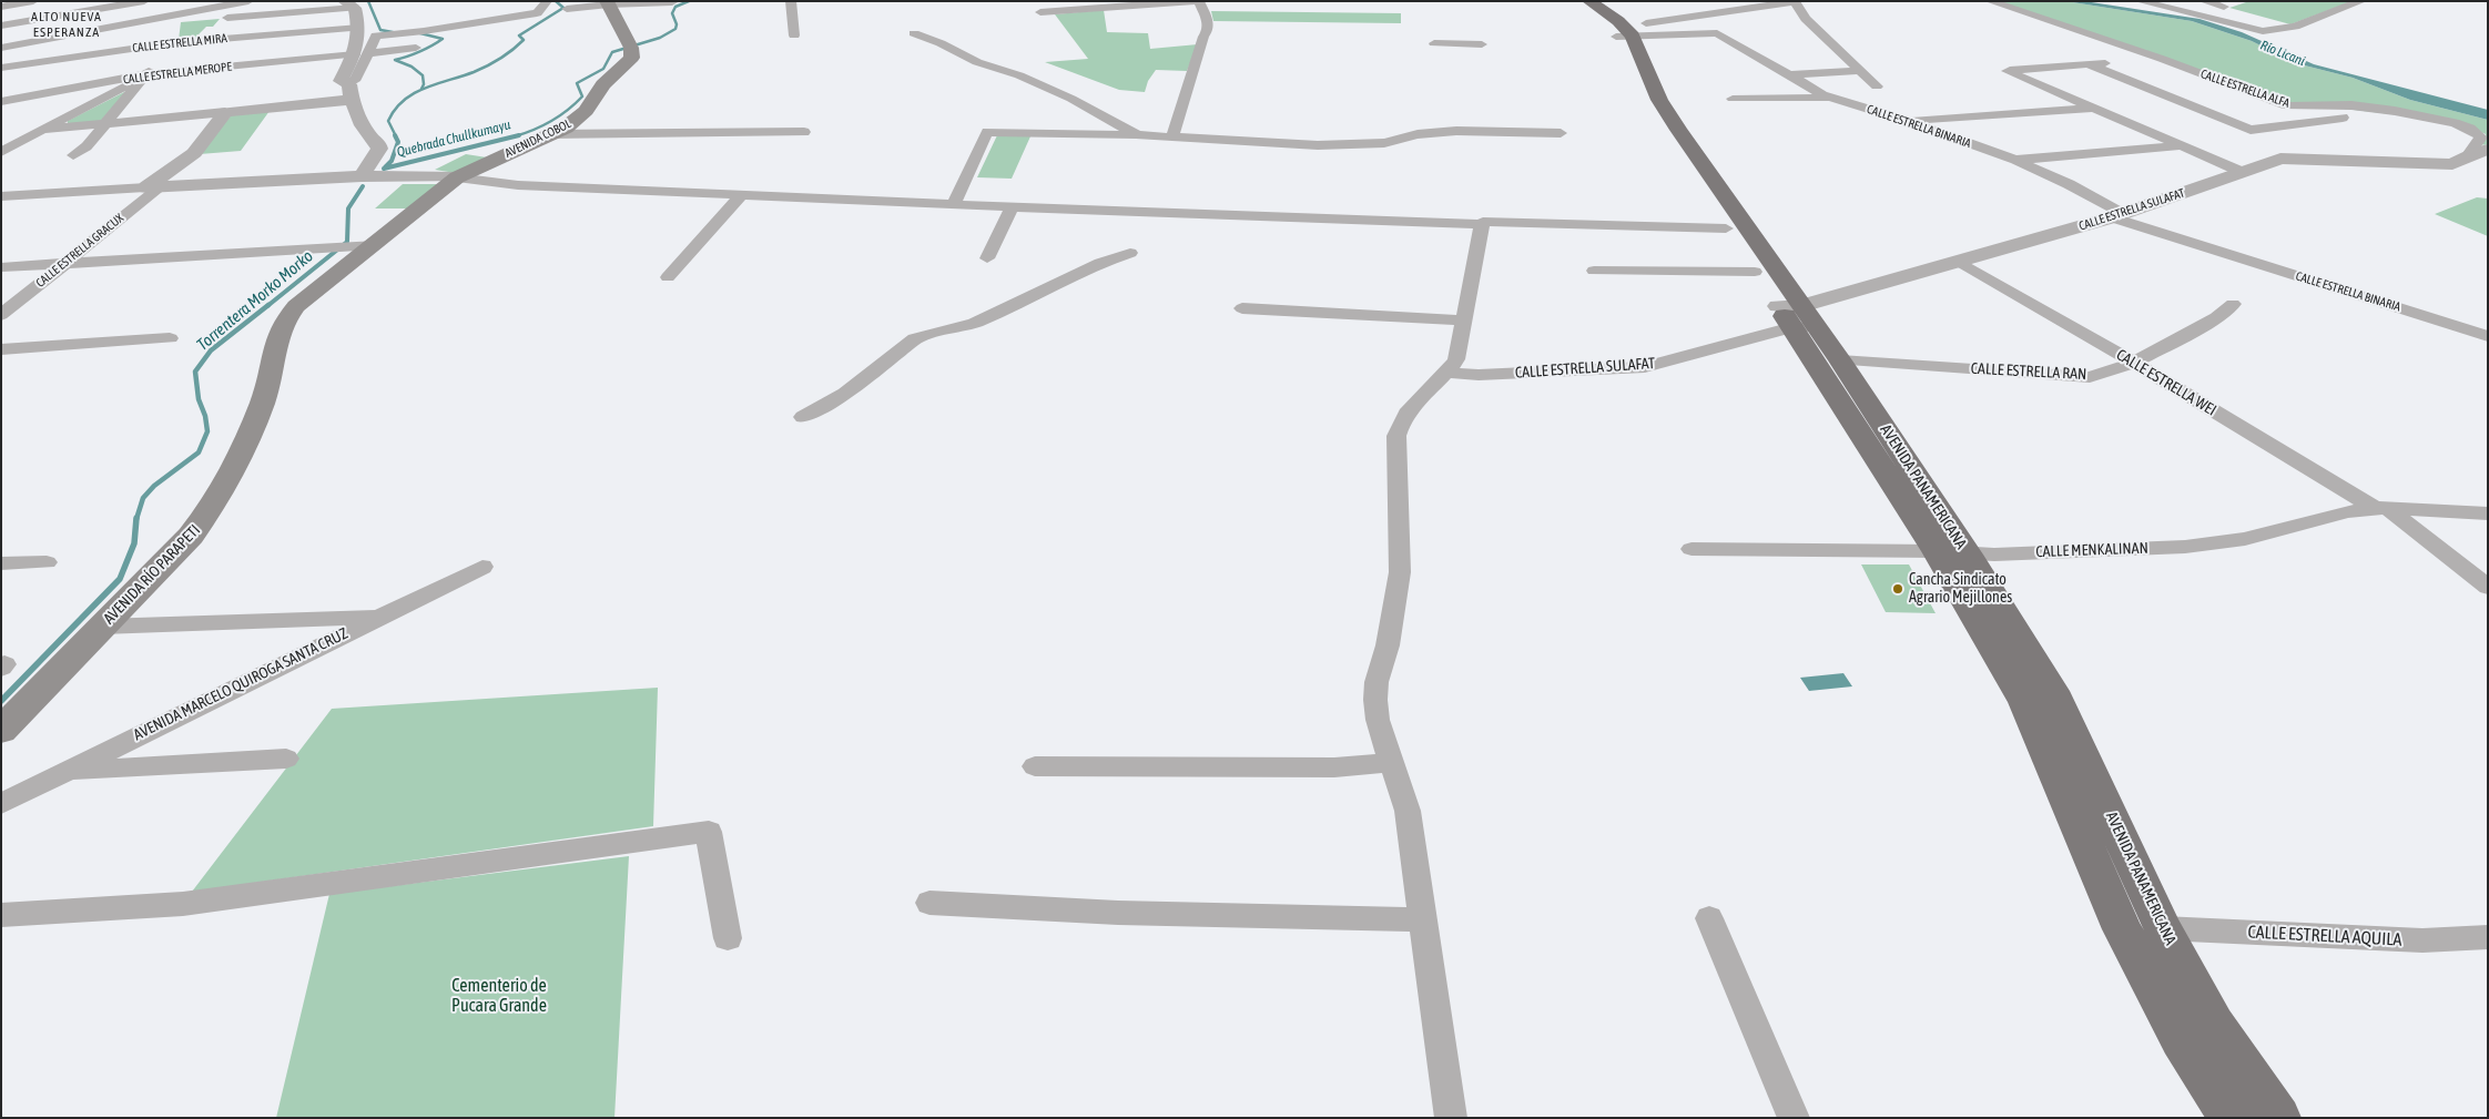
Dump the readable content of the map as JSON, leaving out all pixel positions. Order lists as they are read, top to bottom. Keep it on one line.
{"streets":{"main road":["AVENIDA COBOL","AVENIDA PANAMERICANA","AVENIDA RÍO PARAPETI"],"street":["CALLE ESTRELLA MIRA","CALLE ESTRELLA MEROPE","CALLE ESTRELLA ALFA","CALLE ESTRELLA BINARIA","CALLE ESTRELLA SULAFAT","CALLE ESTRELLA GRACUX","CALLE ESTRELLA RAN","CALLE ESTRELLA WEI","CALLE MENKALINAN","AVENIDA MARCELO QUIROGA SANTA CRUZ","CALLE ESTRELLA AQUILA"]},"crossings":[["CALLE ESTRELLA ALFA","CALLE ESTRELLA SULAFAT"],["CALLE ESTRELLA BINARIA","CALLE ESTRELLA SULAFAT"],["CALLE ESTRELLA BINARIA","AVENIDA PANAMERICANA"],["AVENIDA COBOL","AVENIDA RÍO PARAPETI"],["CALLE ESTRELLA SULAFAT","CALLE ESTRELLA WEI"],["CALLE ESTRELLA SULAFAT","AVENIDA PANAMERICANA"],["CALLE ESTRELLA RAN","CALLE ESTRELLA WEI"],["CALLE ESTRELLA RAN","AVENIDA PANAMERICANA"],["CALLE ESTRELLA WEI","CALLE MENKALINAN"],["AVENIDA PANAMERICANA","CALLE MENKALINAN"],["AVENIDA PANAMERICANA","CALLE ESTRELLA AQUILA"]],"districts":["ALTO NUEVA ESPERANZA"],"water":["Río Licani","Quebrada Chullkumayu","Torrentera Morko Morko"],"parks":["Cementerio de Pucara Grande"],"places":["Cancha Sindicato Agrario Mejillones"]}
